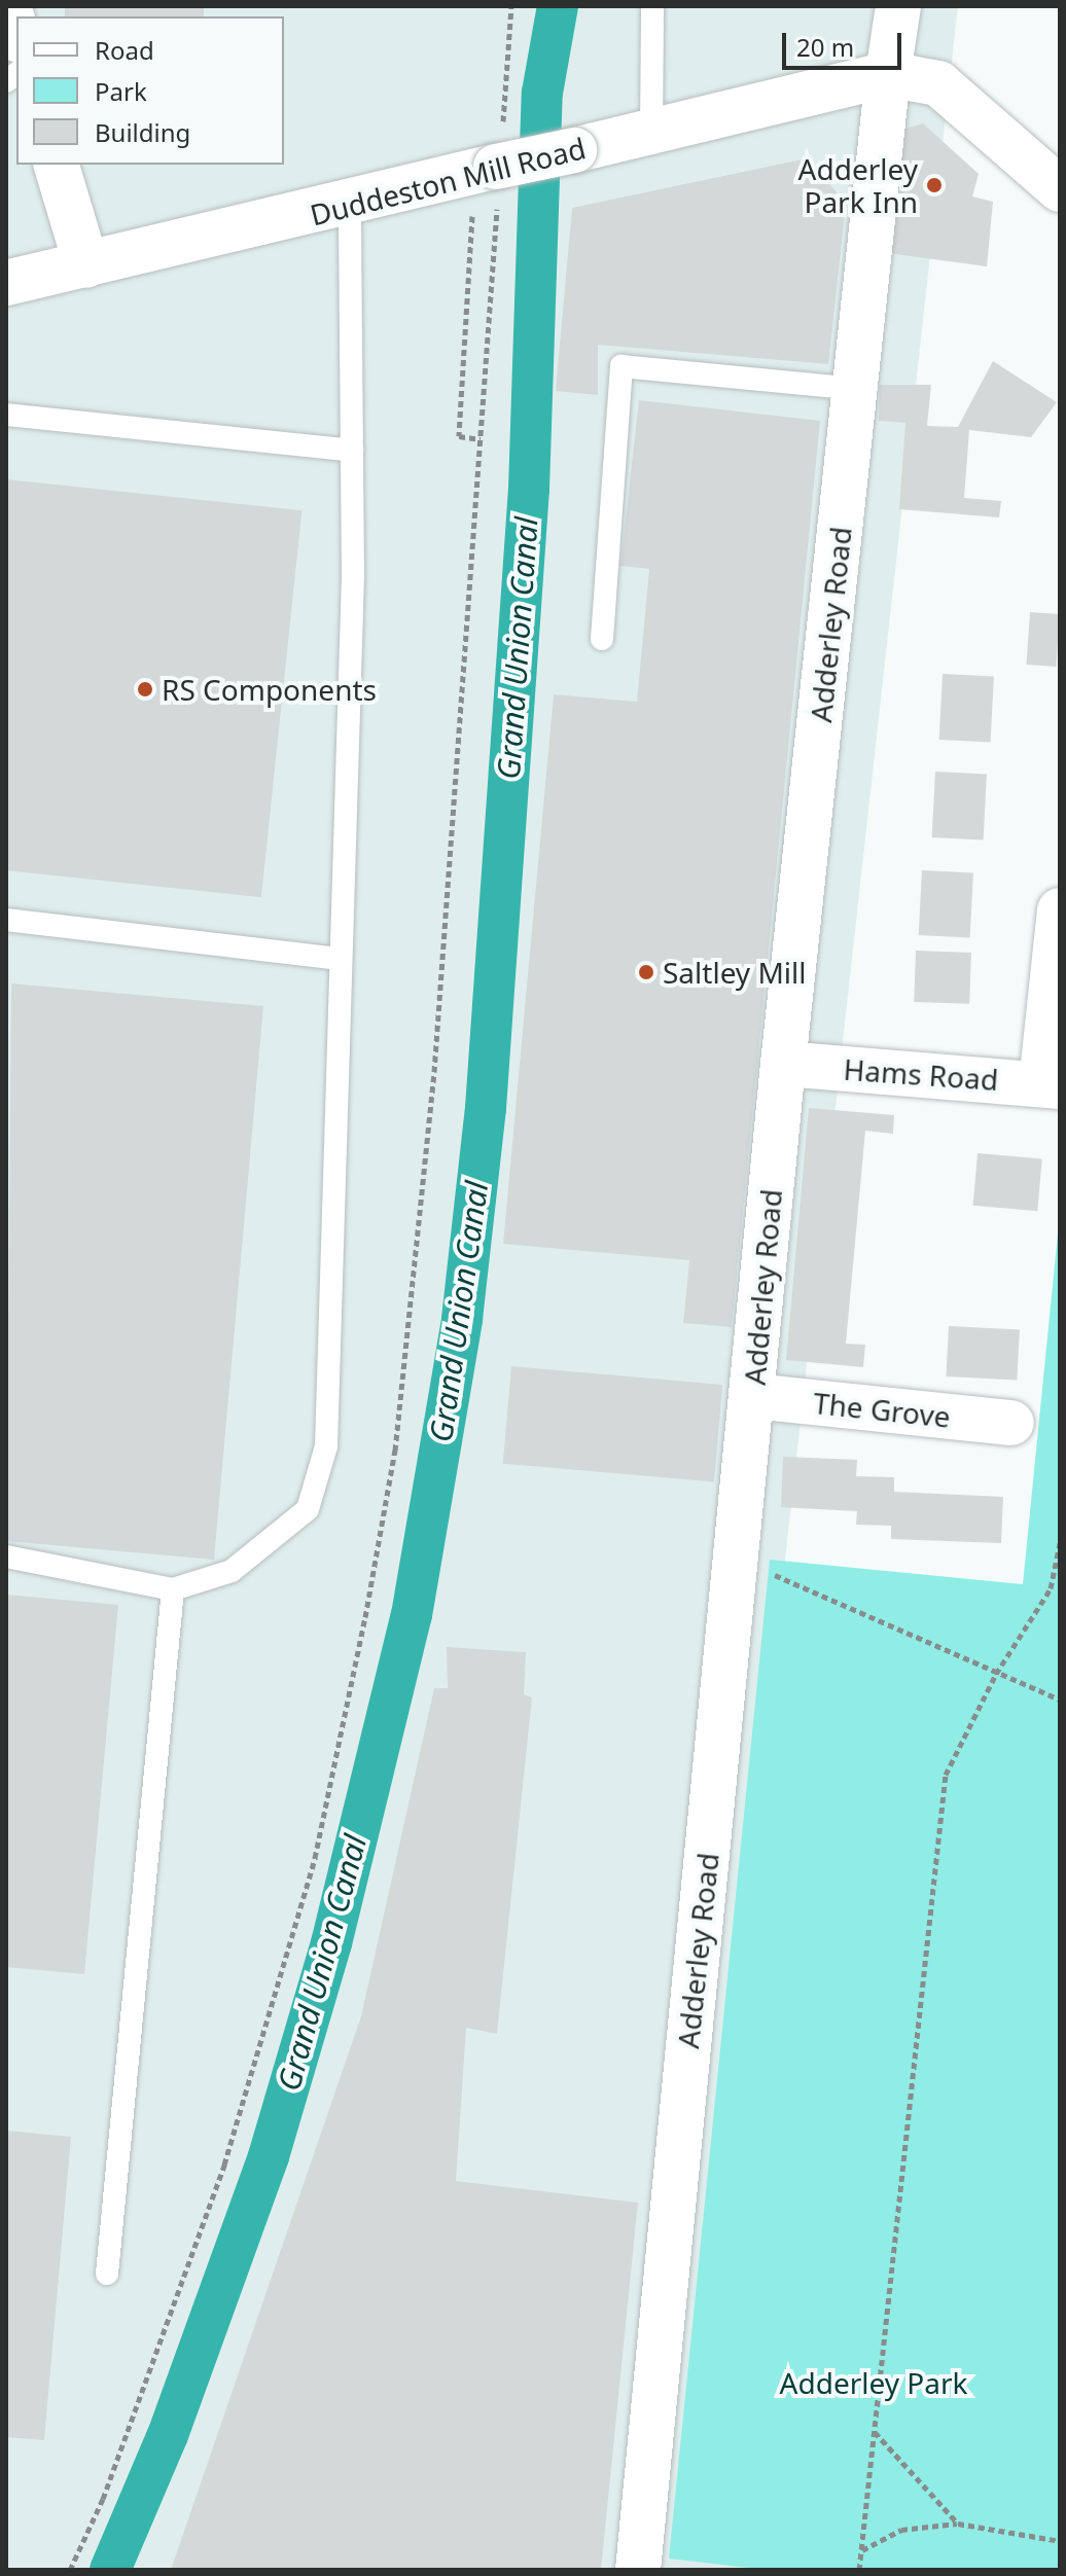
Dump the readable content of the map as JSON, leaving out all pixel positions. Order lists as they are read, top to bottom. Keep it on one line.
{"streets":{"street":["Duddeston Mill Road","Adderley Road","Hams Road","The Grove"]},"crossings":[["Duddeston Mill Road","Adderley Road"],["Adderley Road","Hams Road"],["Adderley Road","The Grove"]],"water":["Grand Union Canal"],"parks":["Adderley Park"],"places":["Adderley Park Inn","RS Components","Saltley Mill"],"legend":["Road","Park","Building"],"scale_bar":"20 m"}
